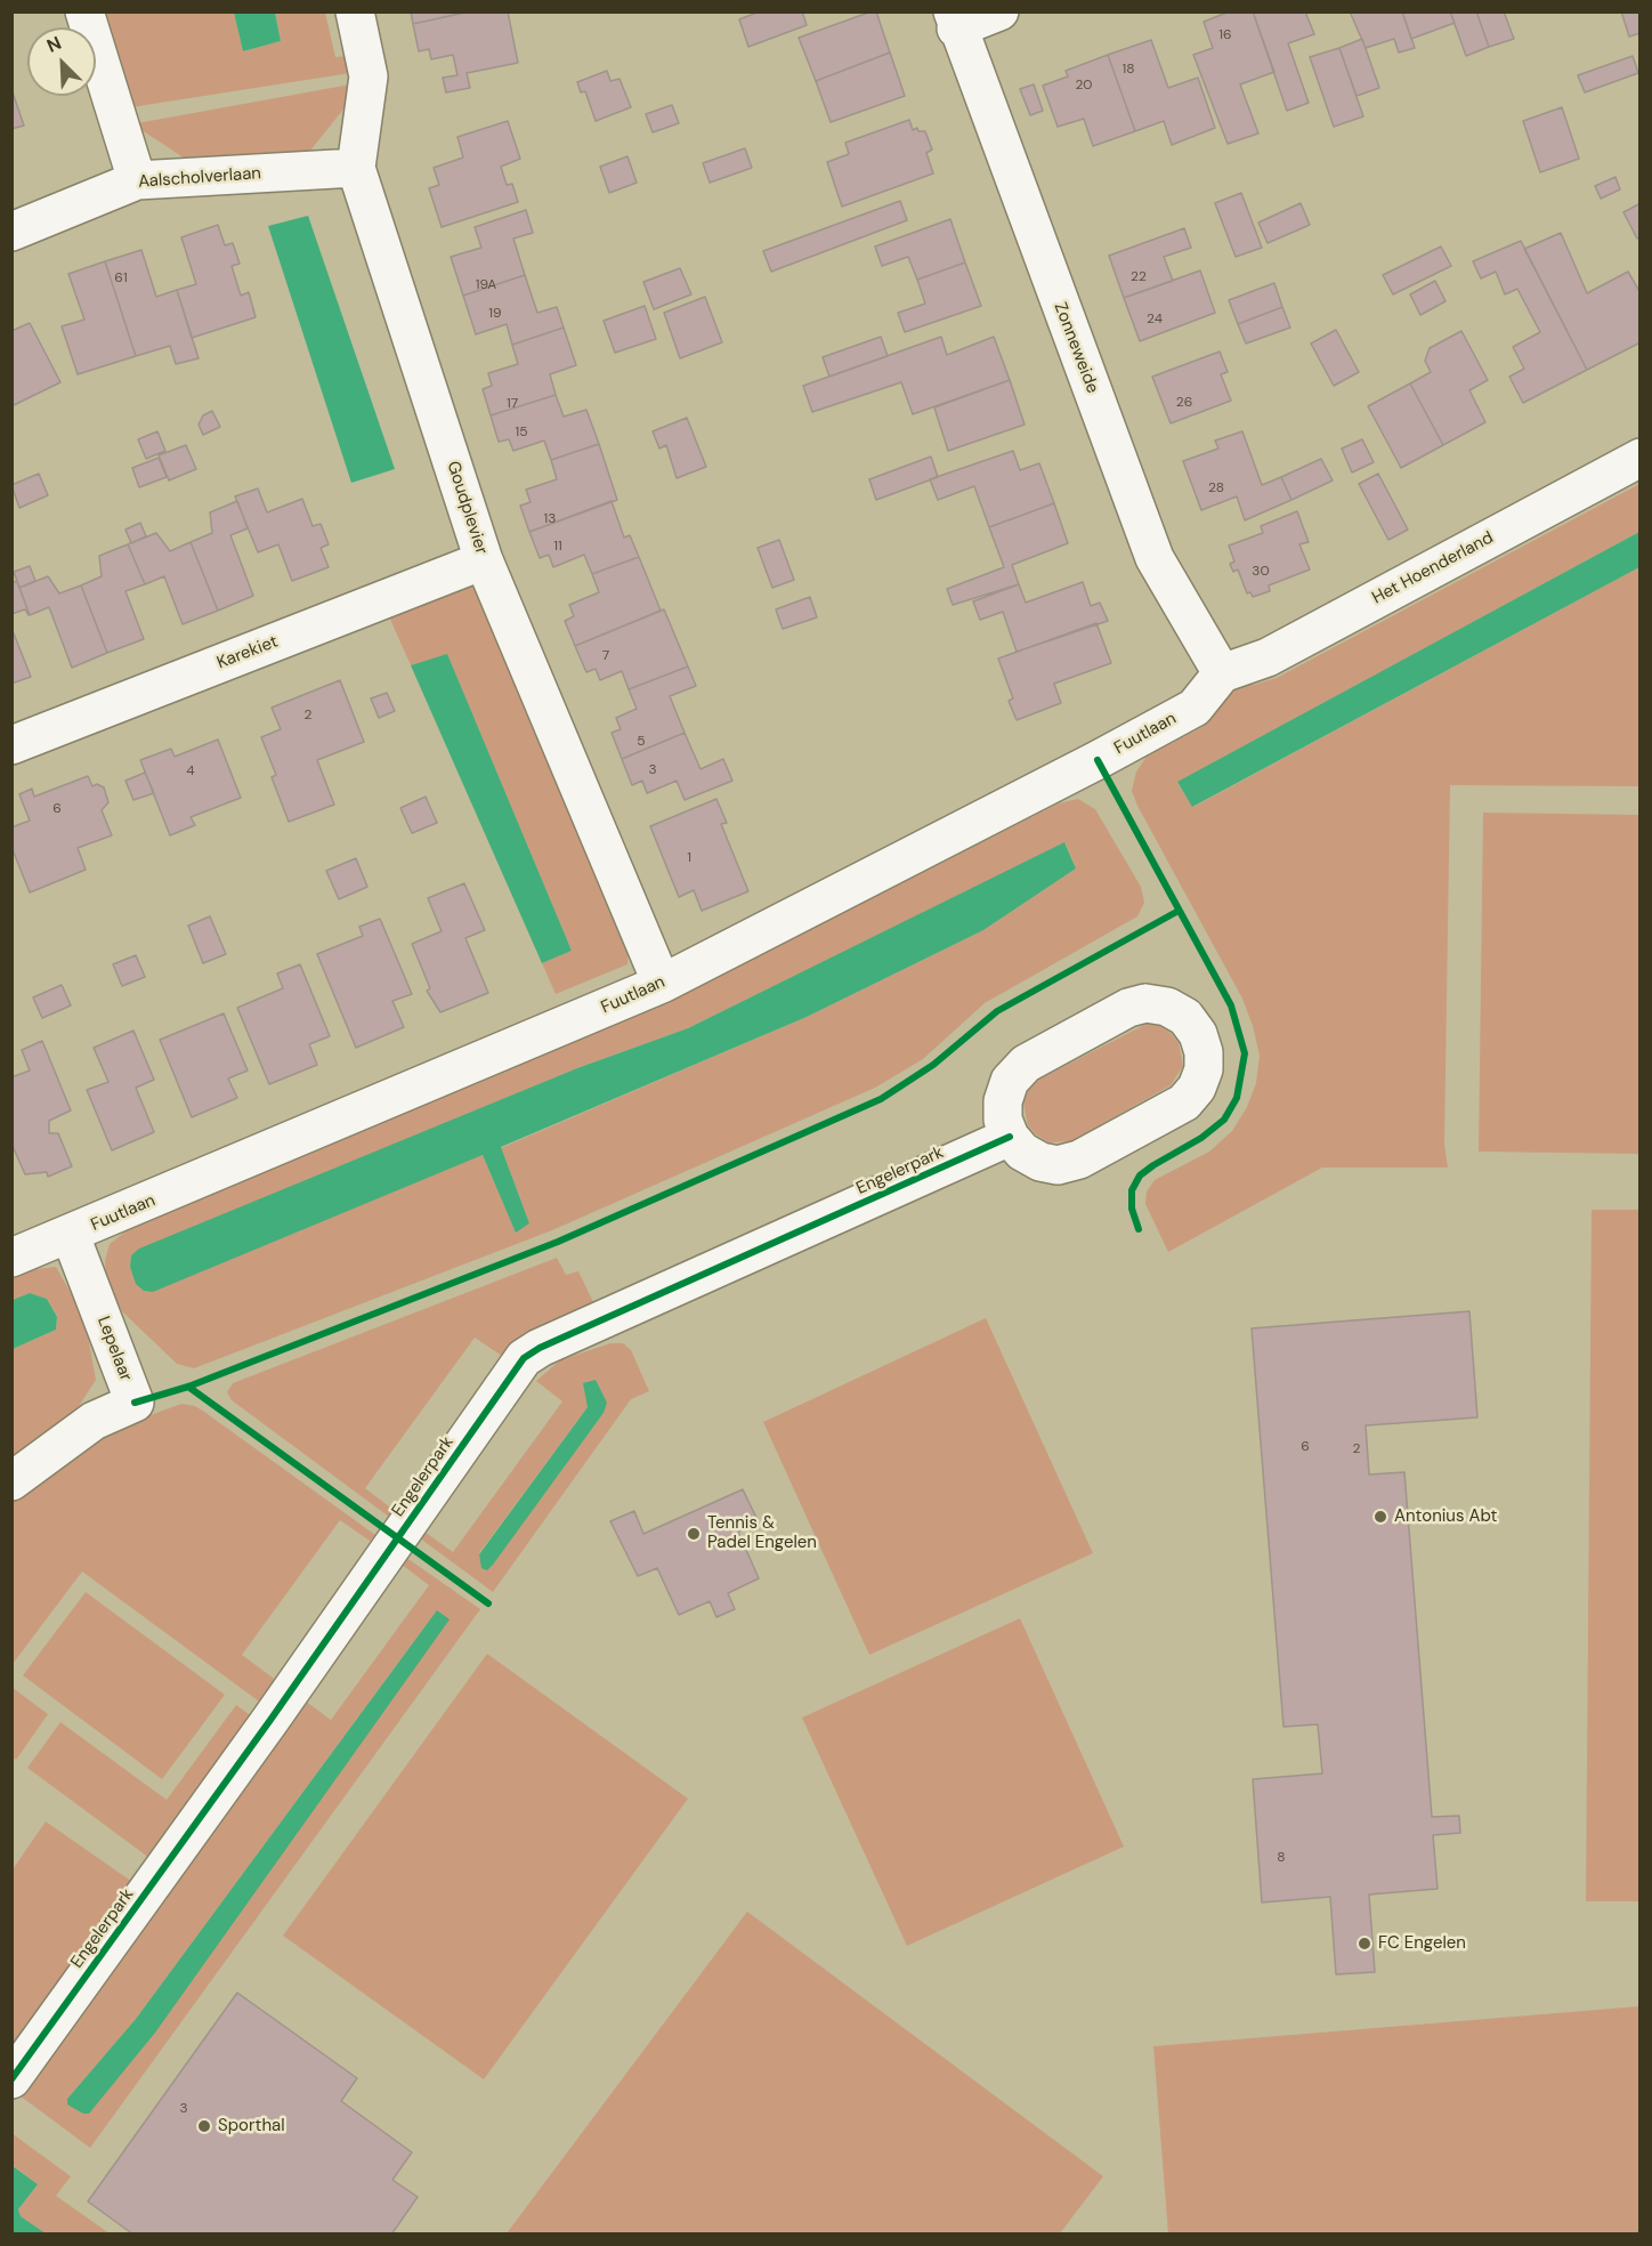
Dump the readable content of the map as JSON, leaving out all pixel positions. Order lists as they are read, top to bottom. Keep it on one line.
{"streets":{"street":["Aalscholverlaan","Zonneweide","Goudplevier","Het Hoenderland","Karekiet","Fuutlaan","Engelerpark","Lepelaar"]},"crossings":[["Aalscholverlaan","Goudplevier"],["Zonneweide","Het Hoenderland"],["Zonneweide","Fuutlaan"],["Goudplevier","Karekiet"],["Goudplevier","Fuutlaan"],["Het Hoenderland","Fuutlaan"],["Fuutlaan","Lepelaar"]],"places":["Antonius Abt","Tennis & Padel Engelen","FC Engelen","Sporthal"],"house_numbers":["16","18","20","22","61","19A","19","24","26","17","15","28","13","11","30","7","2","5","3","4","6","1","6","2","8","3"],"north":"top left"}
